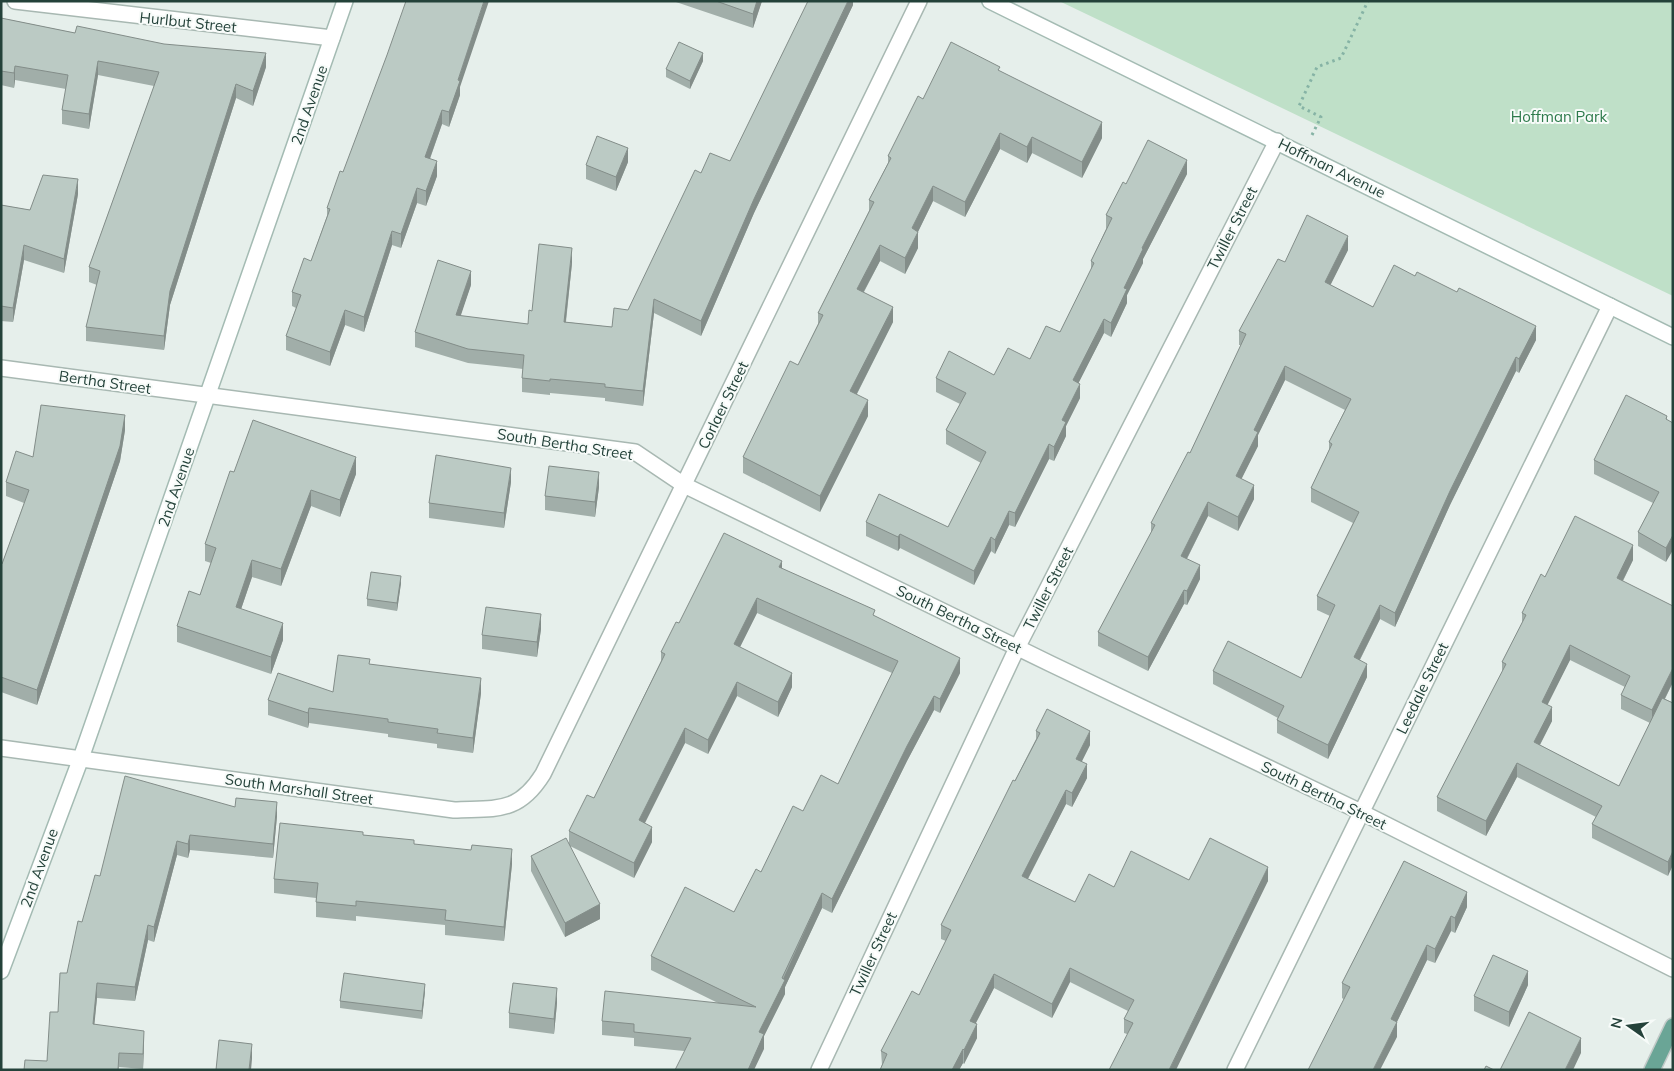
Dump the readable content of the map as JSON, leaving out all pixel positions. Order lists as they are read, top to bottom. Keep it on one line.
{"streets":{"street":["Hurlbut Street","2nd Avenue","Hoffman Avenue","Twiller Street","Bertha Street","Corlaer Street","South Bertha Street","Leedale Street","South Marshall Street"]},"crossings":[["Hurlbut Street","2nd Avenue"],["2nd Avenue","Bertha Street"],["2nd Avenue","South Bertha Street"],["2nd Avenue","South Marshall Street"],["Hoffman Avenue","Twiller Street"],["Hoffman Avenue","Leedale Street"],["Twiller Street","South Bertha Street"],["Bertha Street","South Bertha Street"],["Corlaer Street","South Bertha Street"],["Corlaer Street","South Marshall Street"],["South Bertha Street","Leedale Street"]],"parks":["Hoffman Park"],"north":"left"}
